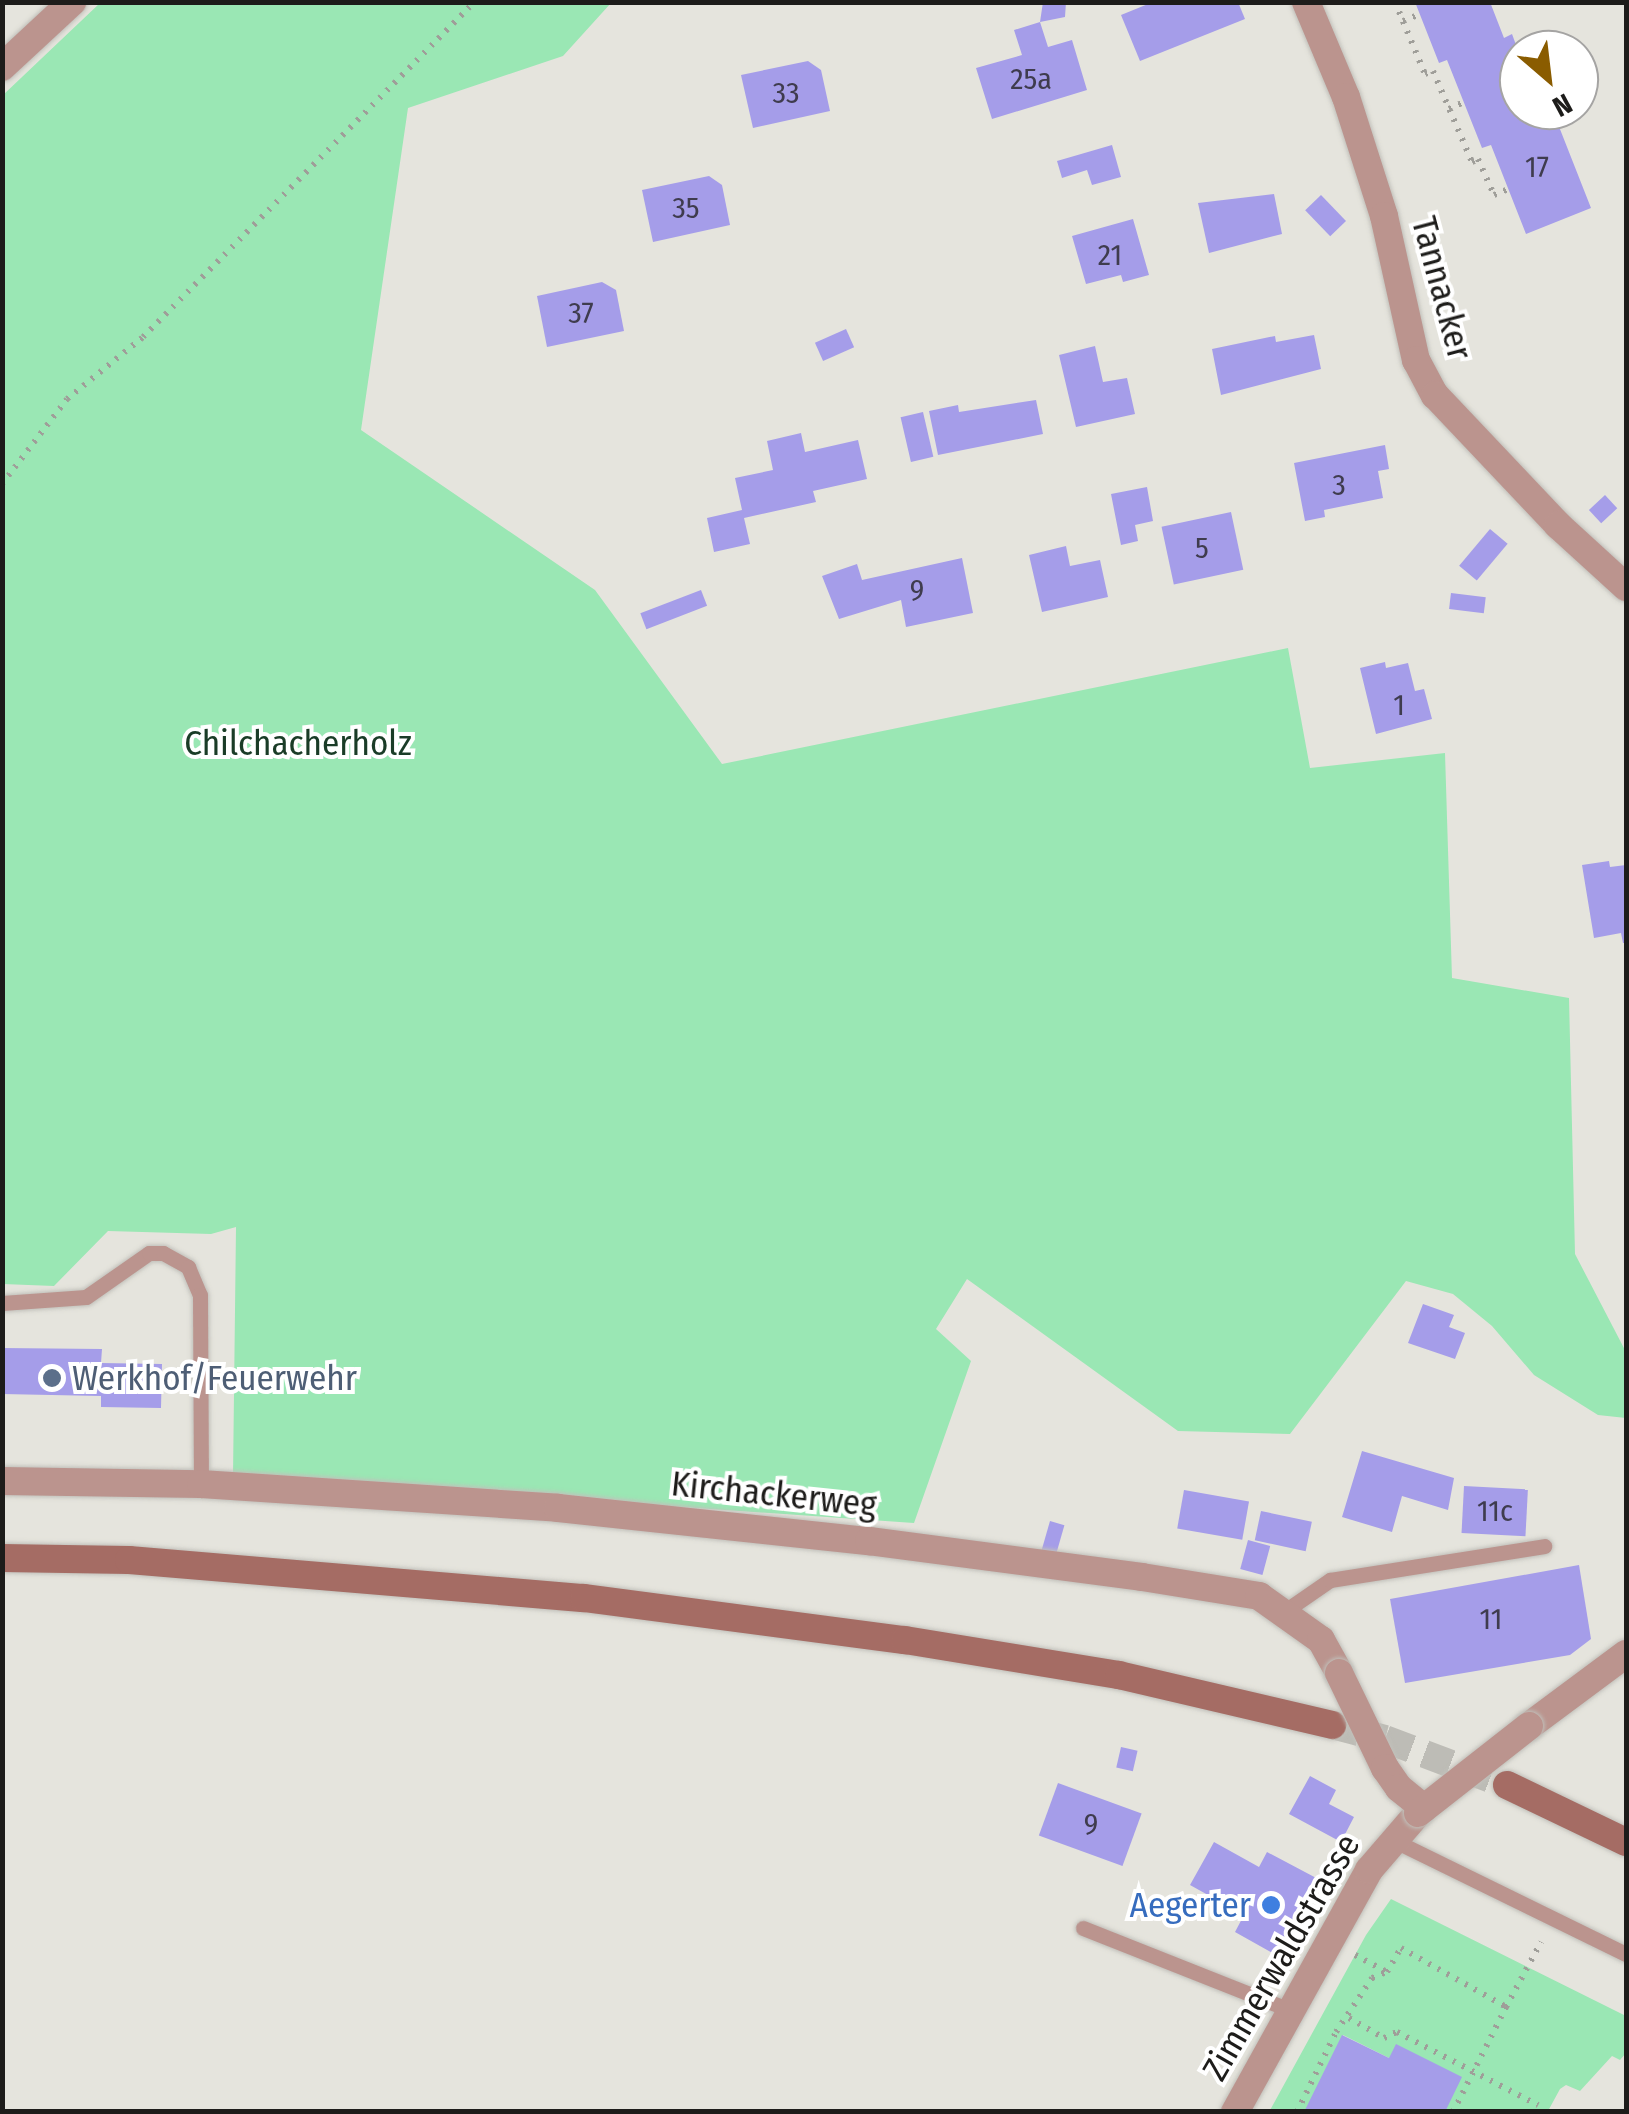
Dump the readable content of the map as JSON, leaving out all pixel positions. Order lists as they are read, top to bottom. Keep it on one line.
{"streets":{"street":["Tannacker","Kirchackerweg","Zimmerwaldstrasse"]},"crossings":[["Kirchackerweg","Zimmerwaldstrasse"]],"parks":["Chilchacherholz"],"places":["Werkhof/Feuerwehr","Aegerter"],"house_numbers":["25a","33","17","35","21","37","3","5","9","1","11c","11","9"],"north":"bottom right"}
